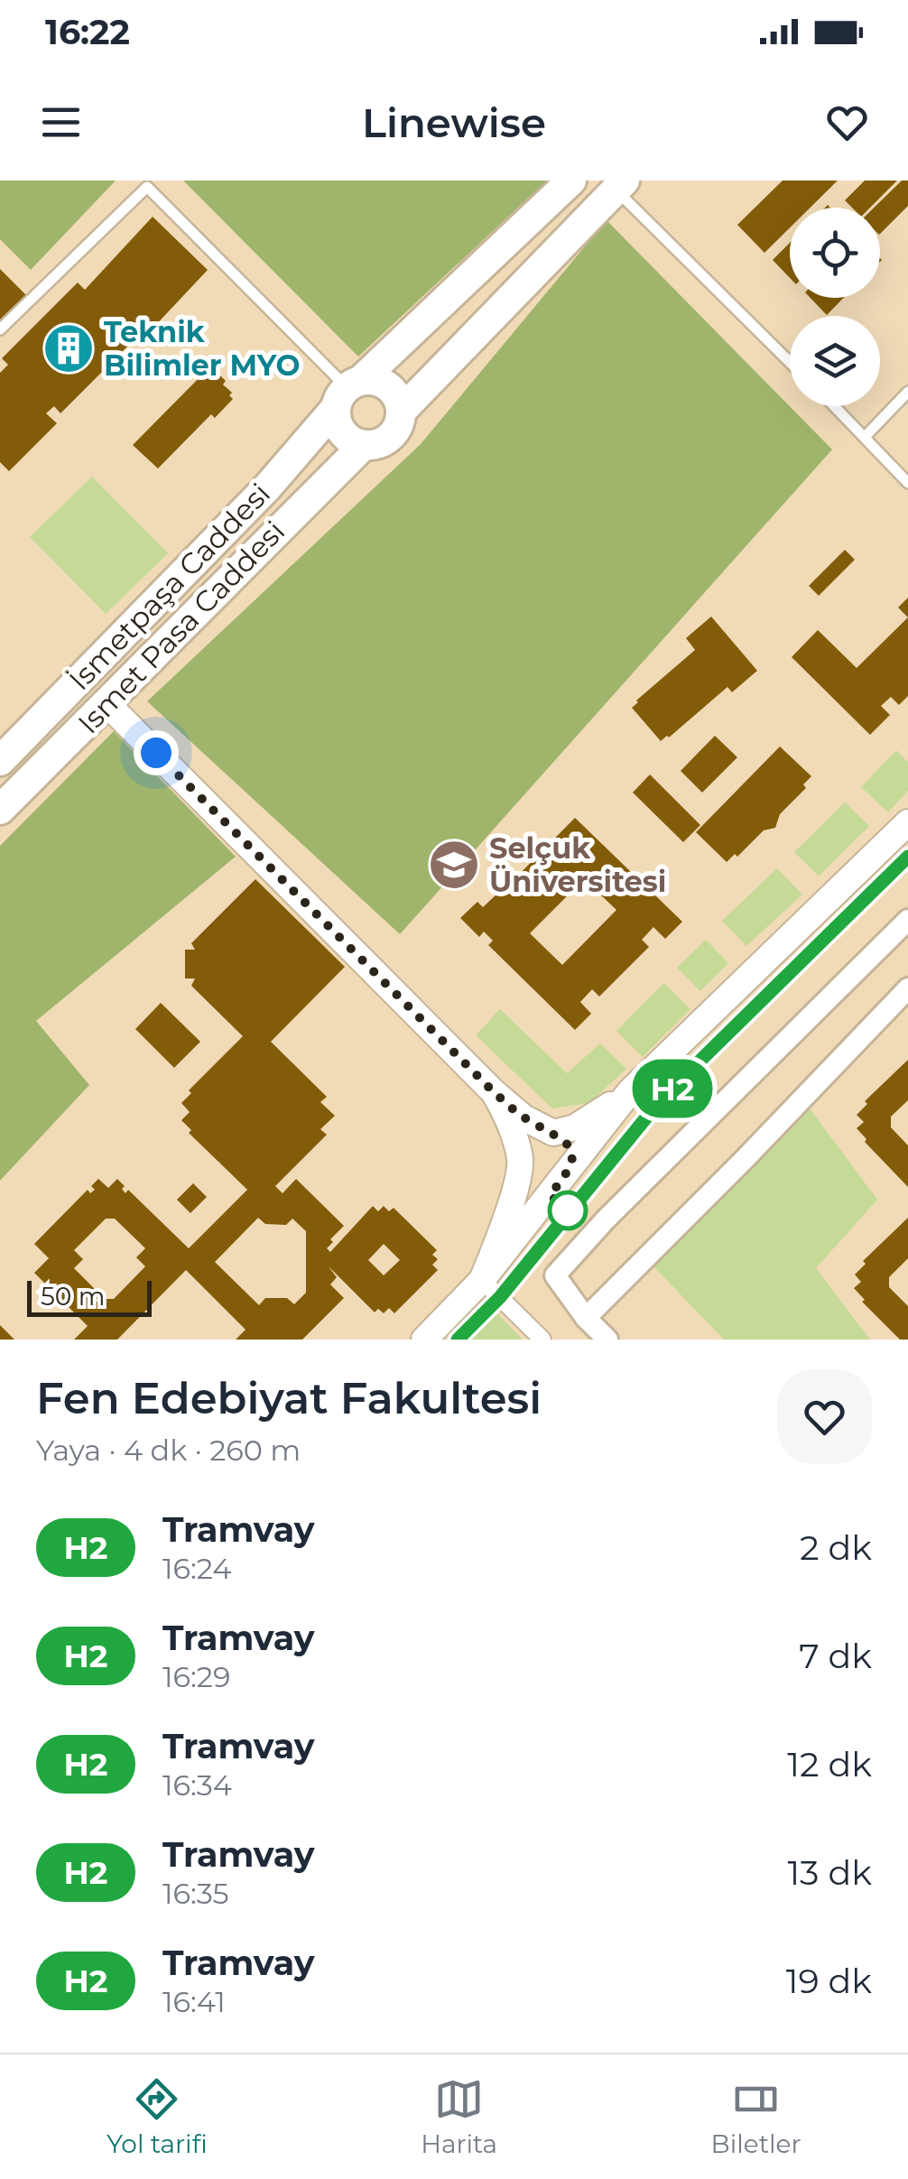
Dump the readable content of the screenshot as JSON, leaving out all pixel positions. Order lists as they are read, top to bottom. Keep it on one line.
{"streets":{"main road":["İsmetpaşa Caddesi","Ismet Pasa Caddesi"]},"crossings":[["İsmetpaşa Caddesi","Ismet Pasa Caddesi"]],"places":{"building":["Teknik Bilimler MYO"],"school or university":["Selçuk Üniversitesi"]},"lines":["tram line H2"],"scale_bar":"50 m","page":{"status":"16:22","header":"Linewise","on_map":"H2","scale":"50 m","heading":["Fen Edebiyat Fakultesi","Yaya · 4 dk · 260 m"],"list":[{"mark":"H2","name":"Tramvay","note":"16:24","value":"2 dk"},{"mark":"H2","name":"Tramvay","note":"16:29","value":"7 dk"},{"mark":"H2","name":"Tramvay","note":"16:34","value":"12 dk"},{"mark":"H2","name":"Tramvay","note":"16:35","value":"13 dk"},{"mark":"H2","name":"Tramvay","note":"16:41","value":"19 dk"}],"tabs":["Yol tarifi","Harita","Biletler"]}}
